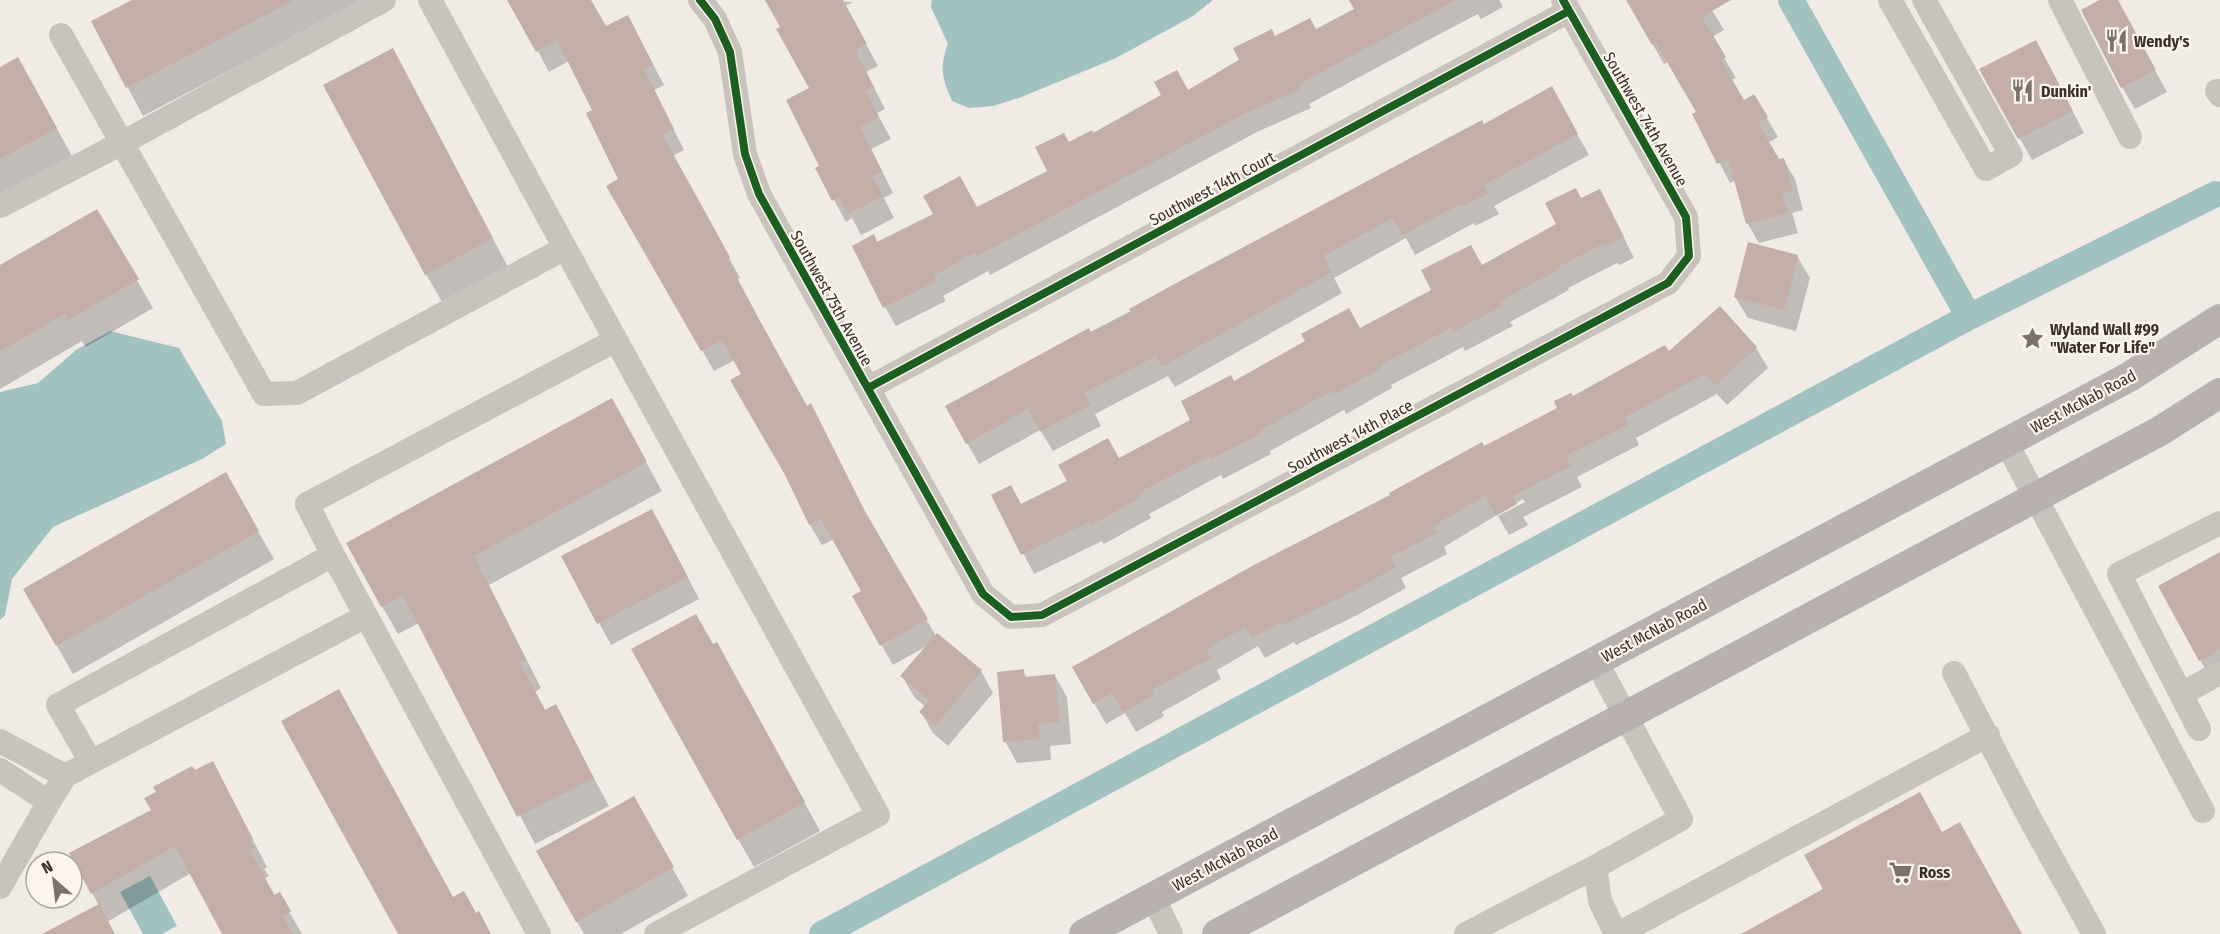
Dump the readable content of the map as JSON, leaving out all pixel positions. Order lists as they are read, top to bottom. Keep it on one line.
{"streets":{"main road":["West McNab Road"],"street":["Southwest 74th Avenue","Southwest 14th Court","Southwest 75th Avenue","Southwest 14th Place"]},"crossings":[["Southwest 74th Avenue","Southwest 14th Court"],["Southwest 74th Avenue","Southwest 14th Place"],["Southwest 14th Court","Southwest 75th Avenue"],["Southwest 75th Avenue","Southwest 14th Place"]],"places":{"restaurant":["Wendy's","Dunkin'"],"place":["Wyland Wall #99 \"Water For Life\""],"supermarket":["Ross"]},"north":"top left"}
